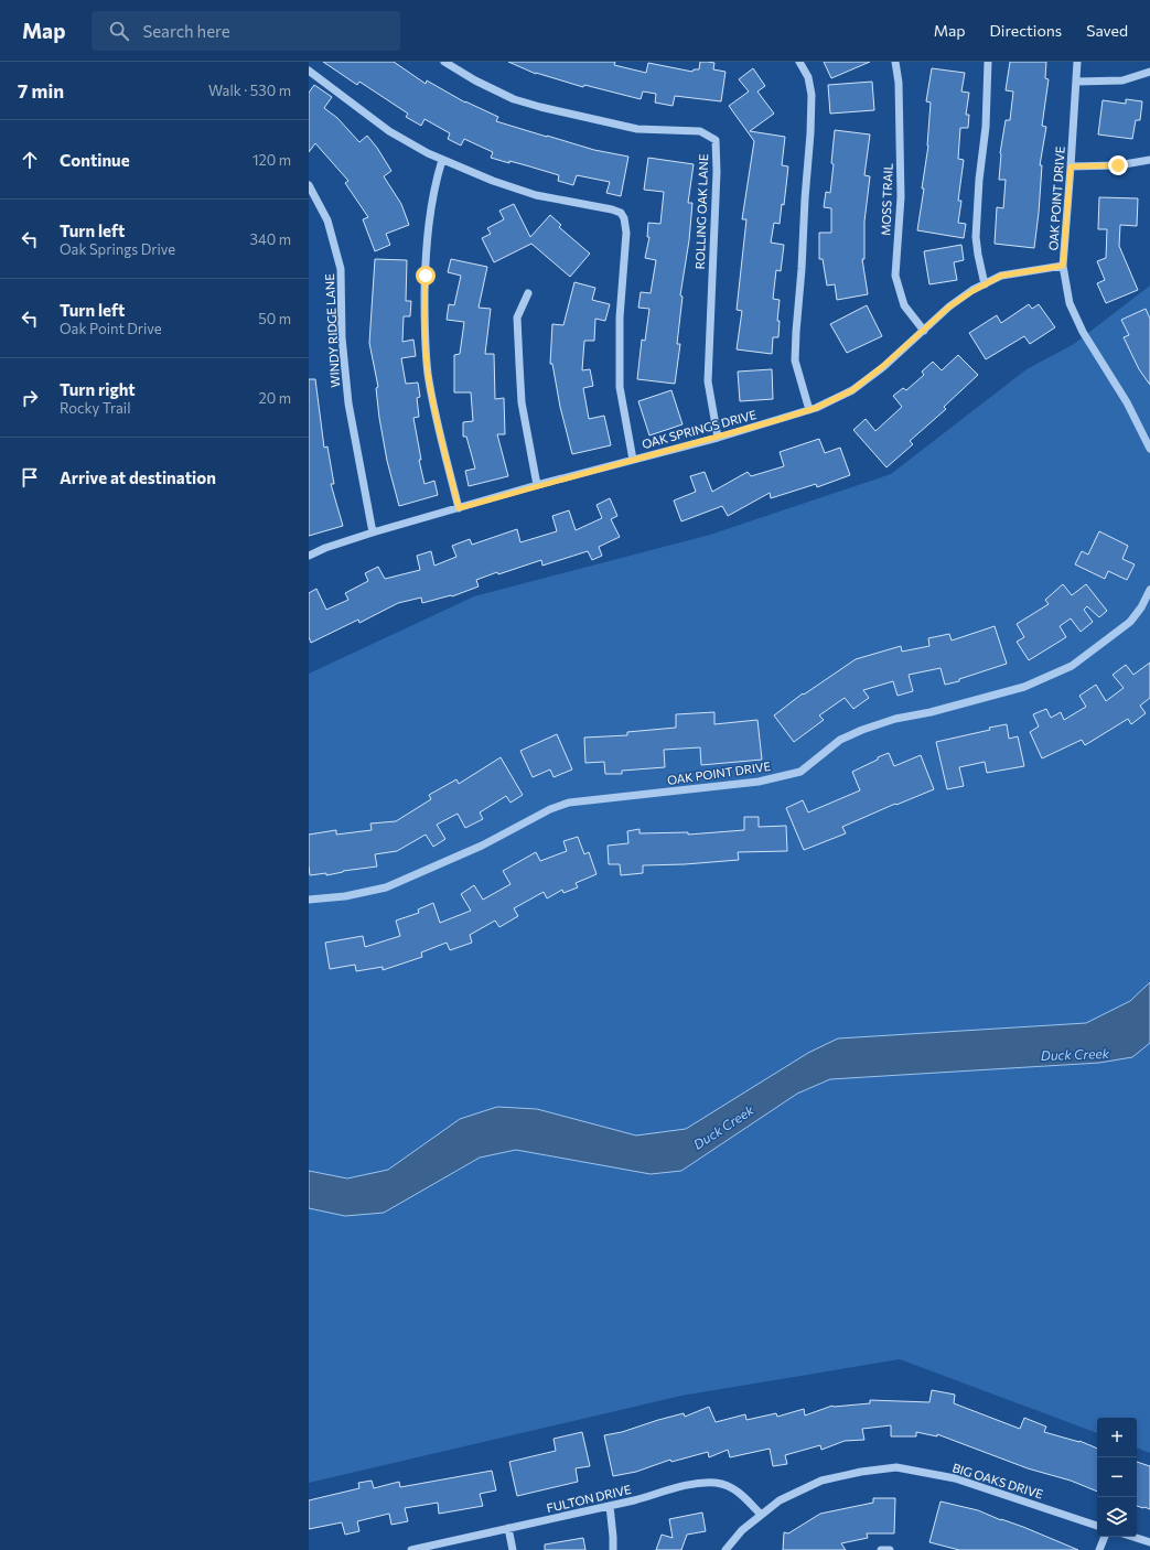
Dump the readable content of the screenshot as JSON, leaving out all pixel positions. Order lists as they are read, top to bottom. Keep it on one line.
{"streets":{"street":["OAK POINT DRIVE","MOSS TRAIL","ROLLING OAK LANE","WINDY RIDGE LANE","OAK SPRINGS DRIVE","BIG OAKS DRIVE","FULTON DRIVE"]},"crossings":[["OAK POINT DRIVE","OAK SPRINGS DRIVE"],["MOSS TRAIL","OAK SPRINGS DRIVE"],["ROLLING OAK LANE","OAK SPRINGS DRIVE"],["WINDY RIDGE LANE","OAK SPRINGS DRIVE"],["BIG OAKS DRIVE","FULTON DRIVE"]],"water":["Duck Creek"],"page":{"header":"Map","search":"Search here","nav":["Map","Directions","Saved"],"heading":["7 min","Walk · 530 m"],"list":[["Continue","120 m"],["Turn left","Oak Springs Drive","340 m"],["Turn left","Oak Point Drive","50 m"],["Turn right","Rocky Trail","20 m"],"Arrive at destination"],"map_buttons":["+","−"]}}
